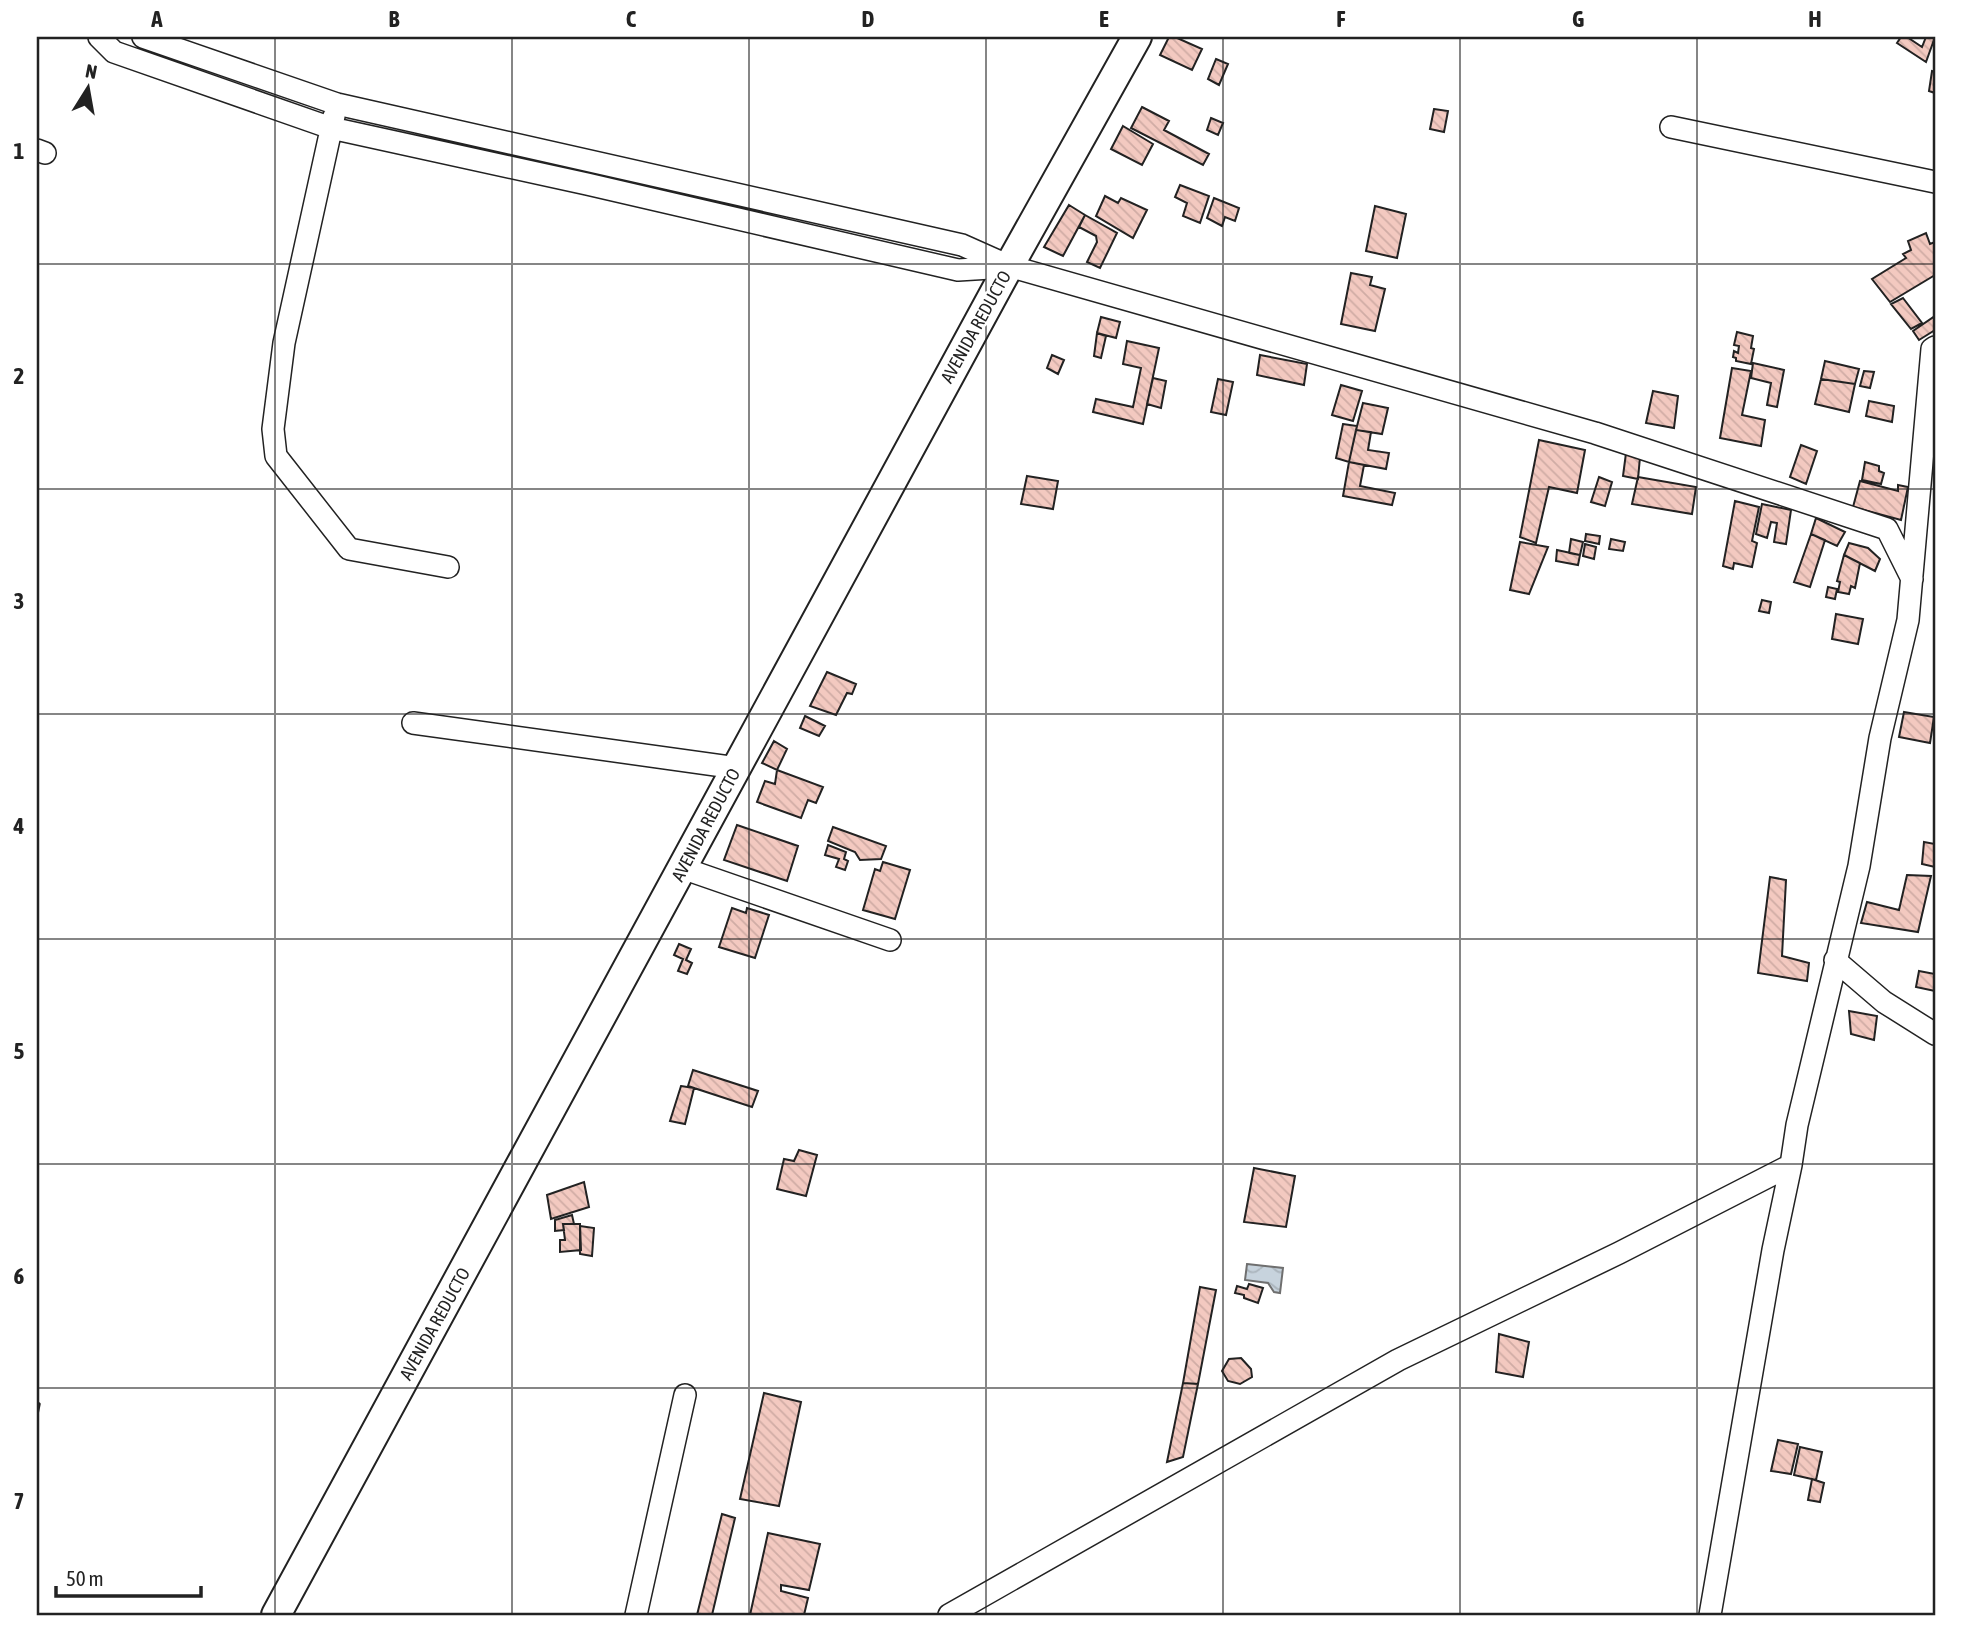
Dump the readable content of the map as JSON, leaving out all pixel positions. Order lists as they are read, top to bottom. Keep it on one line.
{"streets":{"main road":["AVENIDA REDUCTO"]},"scale_bar":"50 m","north":"top","grid":{"columns":["A","B","C","D","E","F","G","H"],"rows":["1","2","3","4","5","6","7"]}}
